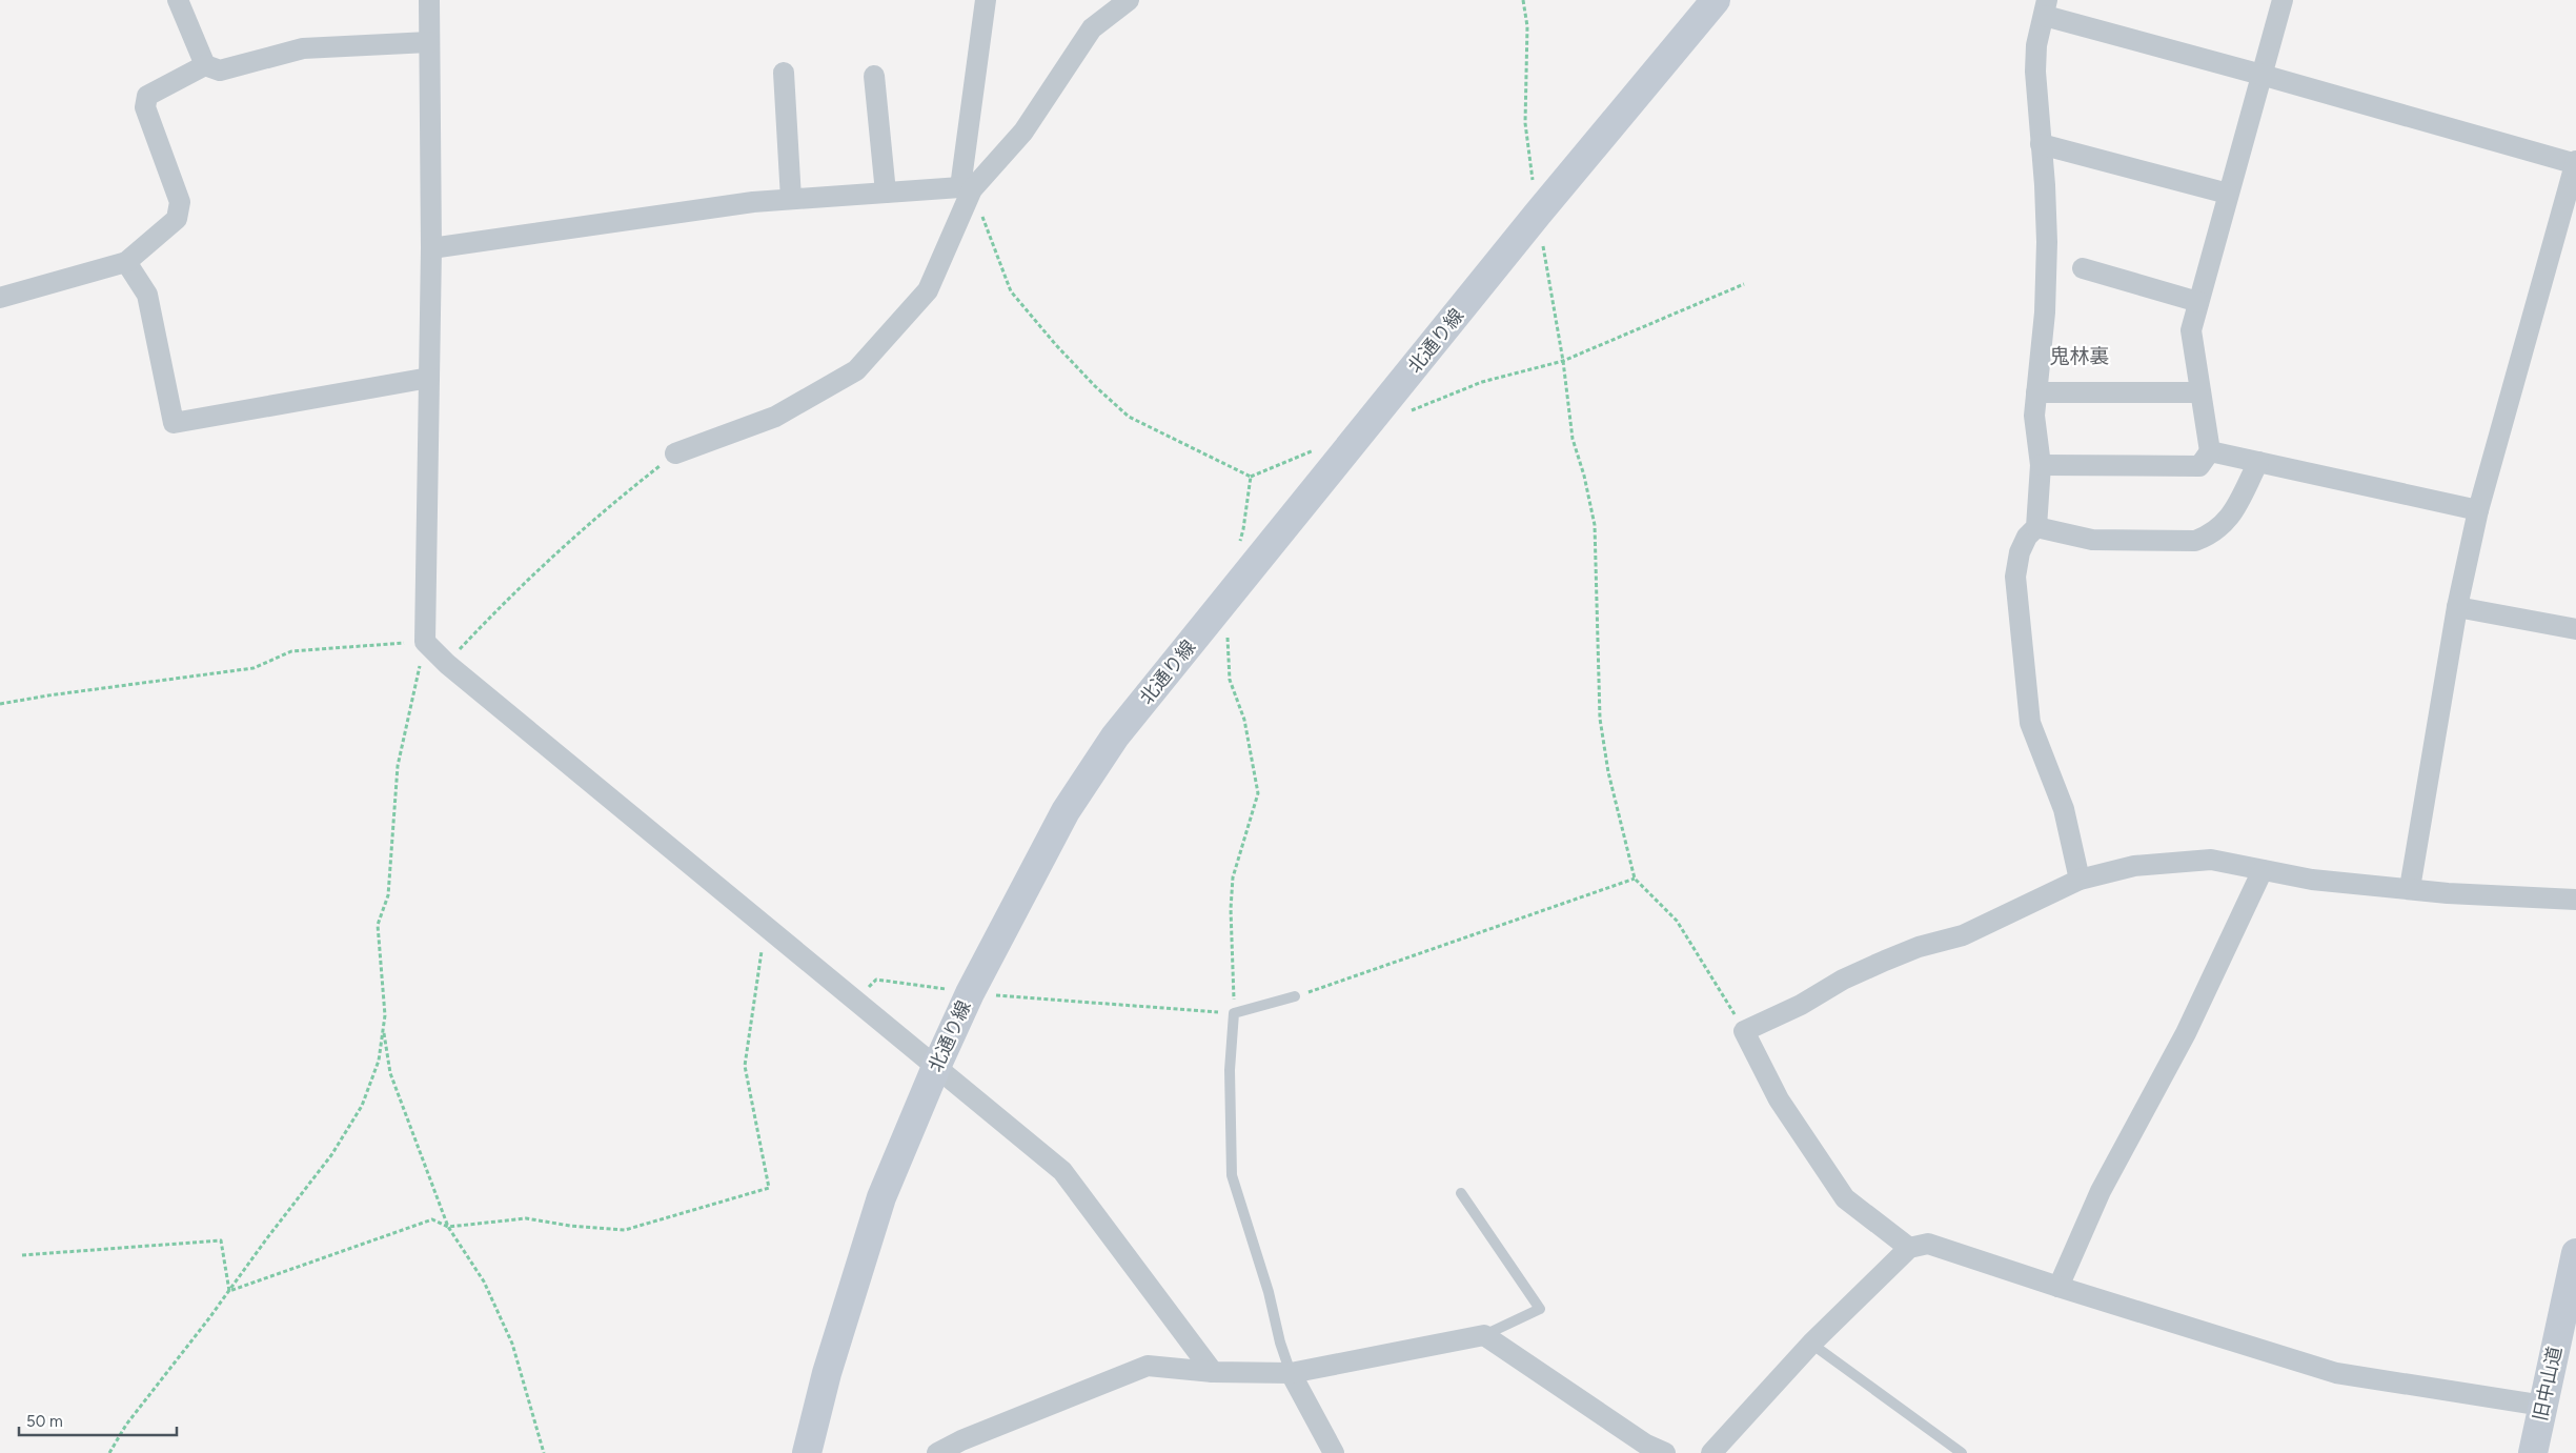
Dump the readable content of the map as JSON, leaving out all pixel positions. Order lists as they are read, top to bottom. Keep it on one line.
{"streets":{"street":["北通り線","旧中山道"]},"districts":["鬼林裏"],"scale_bar":"50 m"}
